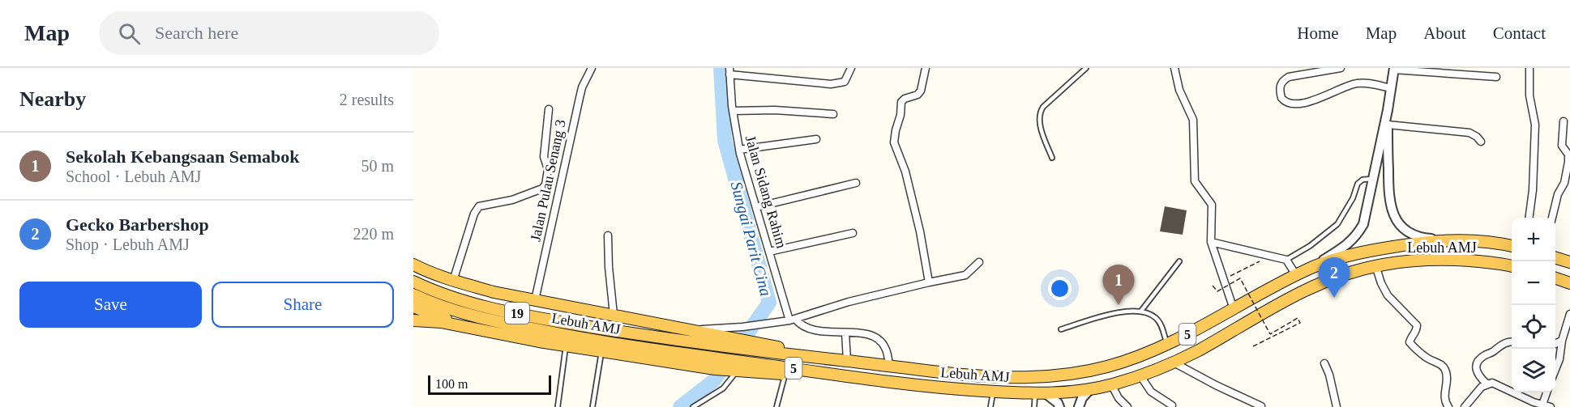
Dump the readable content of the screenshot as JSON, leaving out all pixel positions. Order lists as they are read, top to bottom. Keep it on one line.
{"streets":{"highway":["Lebuh AMJ","19","5"],"street":["Jalan Pulau Senang 3","Jalan Sidang Rahim"]},"water":["Sungai Parit Cina"],"scale_bar":"100 m","page":{"header":"Map","search":"Search here","nav":["Home","Map","About","Contact"],"heading":["Nearby","2 results"],"list":[{"mark":"1","name":"Sekolah Kebangsaan Semabok","note":"School · Lebuh AMJ","value":"50 m"},{"mark":"2","name":"Gecko Barbershop","note":"Shop · Lebuh AMJ","value":"220 m"}],"map_buttons":["+","−"],"pins":["2","1"],"buttons":["Save","Share"],"scale":"100 m"}}
